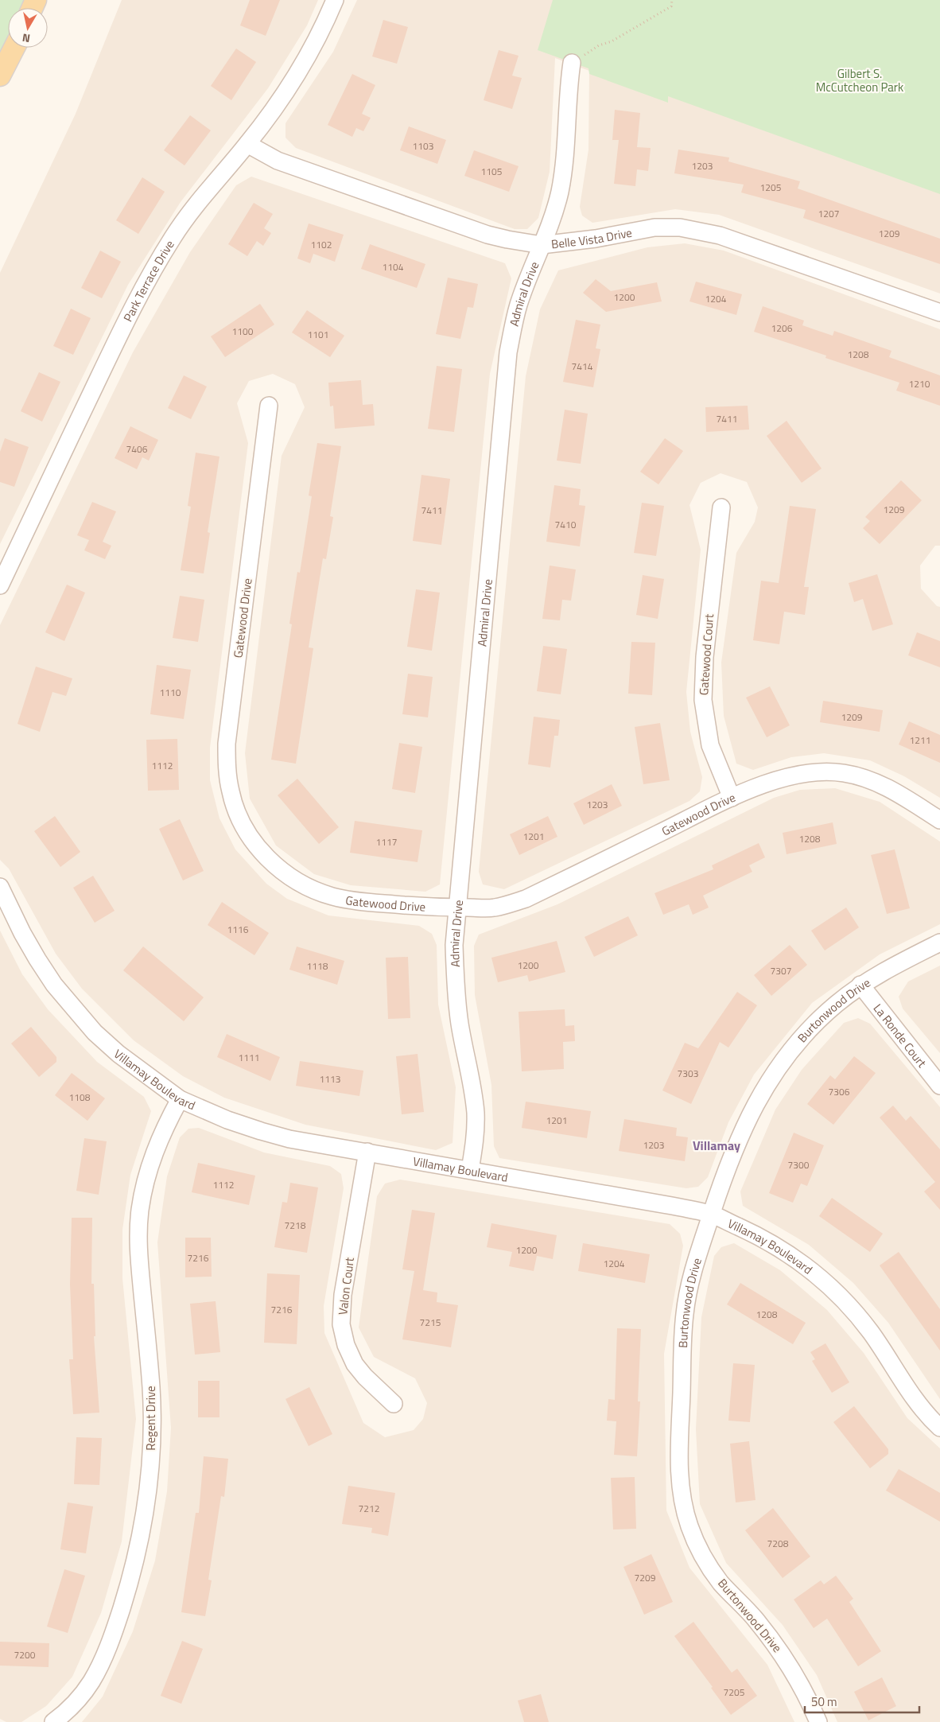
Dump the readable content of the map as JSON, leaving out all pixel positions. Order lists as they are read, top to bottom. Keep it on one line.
{"streets":{"street":["Belle Vista Drive","Park Terrace Drive","Admiral Drive","Gatewood Drive","Gatewood Court","Burtonwood Drive","La Ronde Court","Villamay Boulevard","Valon Court","Regent Drive"]},"crossings":[["Belle Vista Drive","Park Terrace Drive"],["Belle Vista Drive","Admiral Drive"],["Admiral Drive","Gatewood Drive"],["Admiral Drive","Villamay Boulevard"],["Gatewood Drive","Gatewood Court"],["Burtonwood Drive","La Ronde Court"],["Burtonwood Drive","Villamay Boulevard"],["Villamay Boulevard","Valon Court"],["Villamay Boulevard","Regent Drive"]],"districts":["Villamay"],"parks":["Gilbert S. McCutcheon Park"],"house_numbers":["1103","1203","1105","1205","1207","1209","1102","1104","1200","1204","1206","1100","1101","1208","7414","1210","7411","7406","1209","7411","7410","1110","1209","1211","1112","1203","1201","1208","1117","1116","1200","1118","7307","1111","7303","1113","7306","1108","1201","1203","7300","1112","7218","1200","7216","1204","7216","1208","7215","7212","7208","7209","7200","7205"],"scale_bar":"50 m","north":"bottom"}
